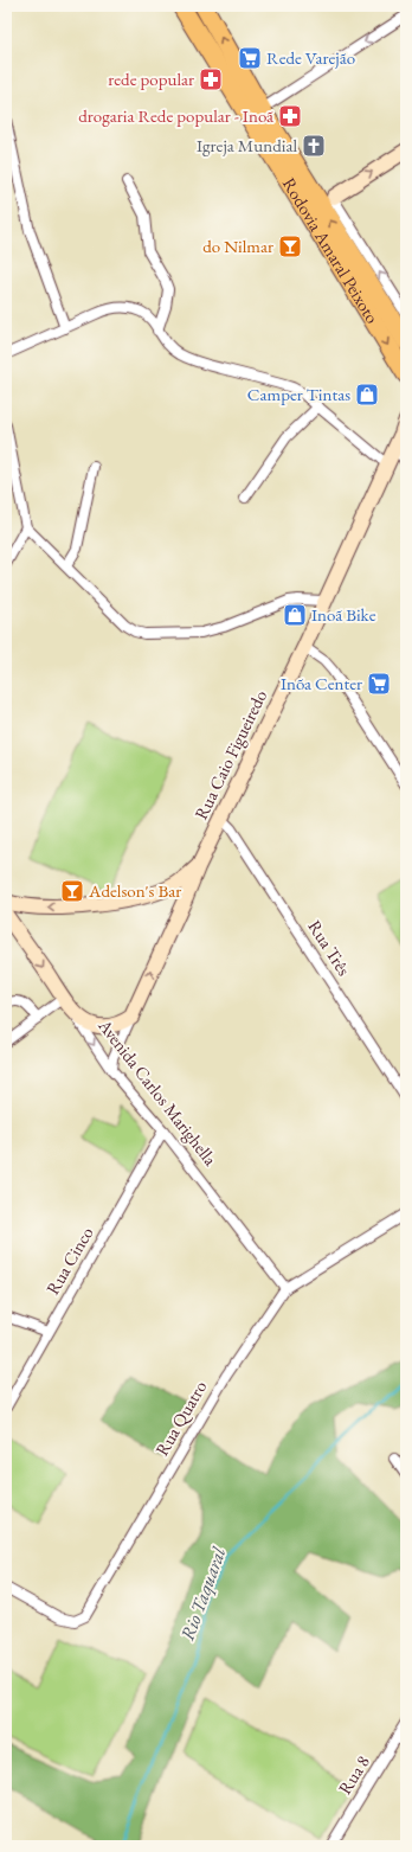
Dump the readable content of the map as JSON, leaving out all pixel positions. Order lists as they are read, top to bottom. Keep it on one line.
{"streets":{"highway":["Rodovia Amaral Peixoto"],"street":["Rua Caio Figueiredo","Rua Três","Avenida Carlos Marighella","Rua Cinco","Rua Quatro","Rua 8"]},"crossings":[["Rua Caio Figueiredo","Rua Três"],["Rua Caio Figueiredo","Avenida Carlos Marighella"],["Avenida Carlos Marighella","Rua Cinco"],["Avenida Carlos Marighella","Rua Quatro"]],"one_way":["Avenida Carlos Marighella"],"water":["Rio Taquaral"],"places":{"supermarket":["Rede Varejão","Inõa Center"],"pharmacy":["rede popular","drogaria Rede popular - Inoã"],"church":["Igreja Mundial"],"bar":["do Nilmar","Adelson's Bar"],"shop":["Camper Tintas","Inoã Bike"]}}
